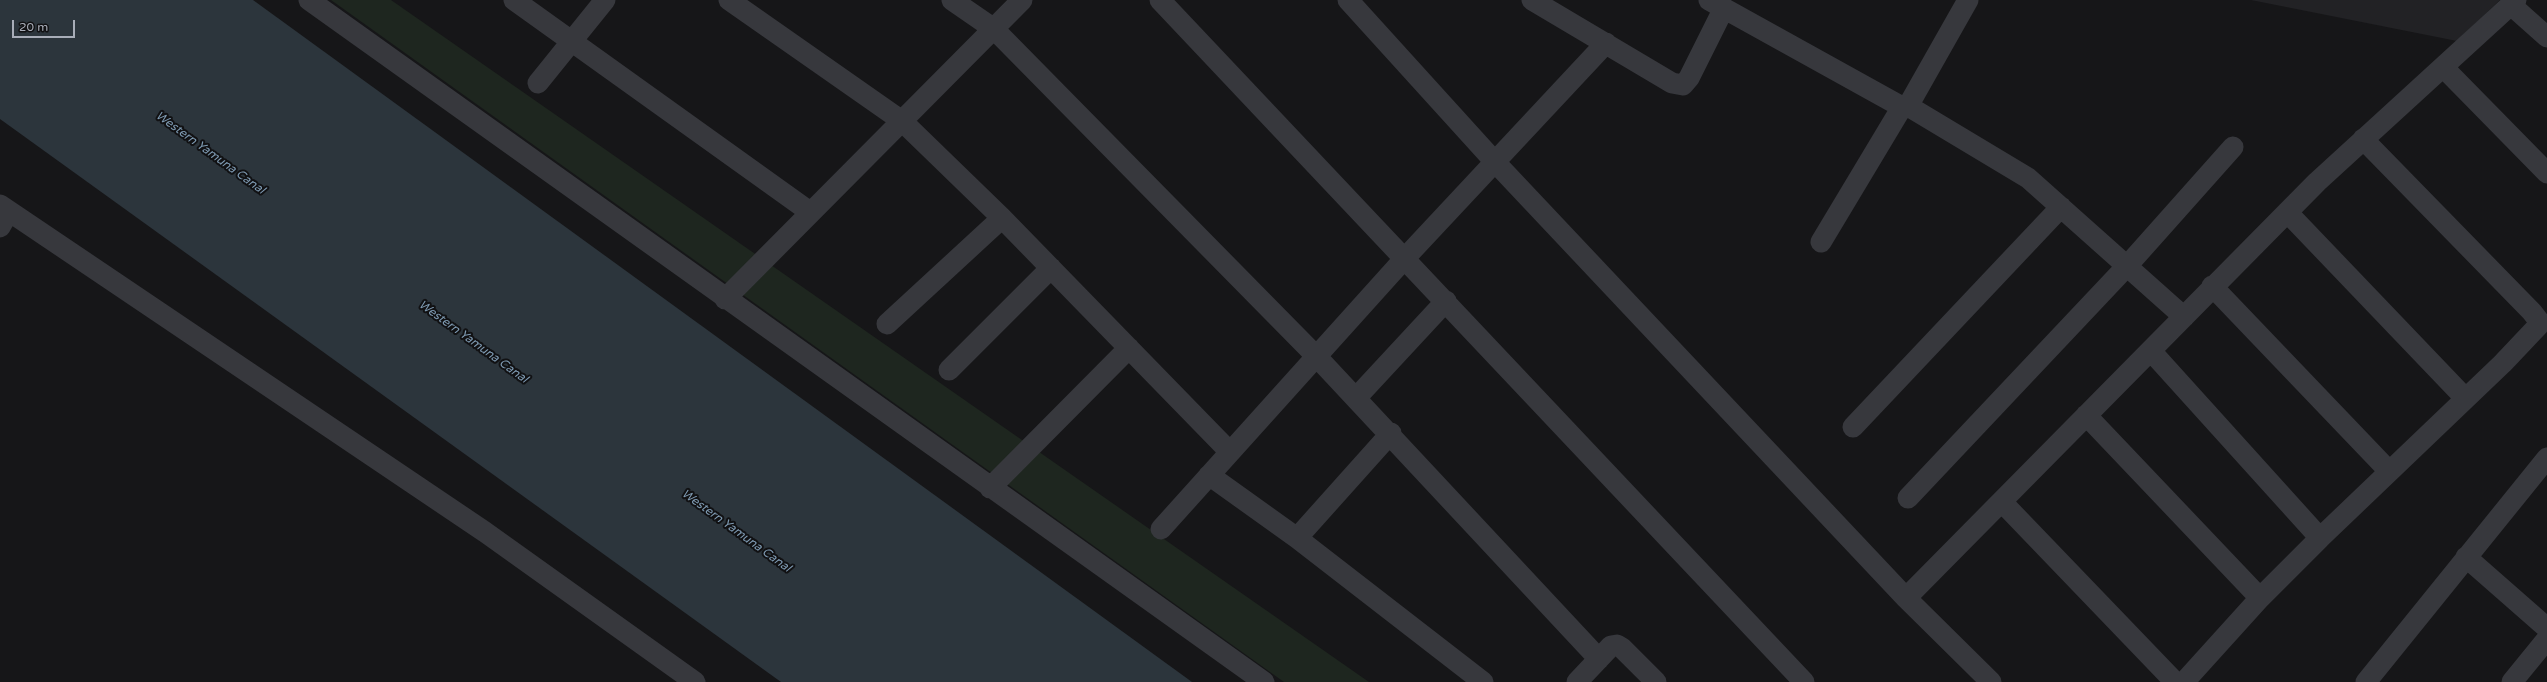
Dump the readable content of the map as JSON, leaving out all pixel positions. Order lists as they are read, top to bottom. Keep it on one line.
{"water":["Western Yamuna Canal"],"scale_bar":"20 m"}
